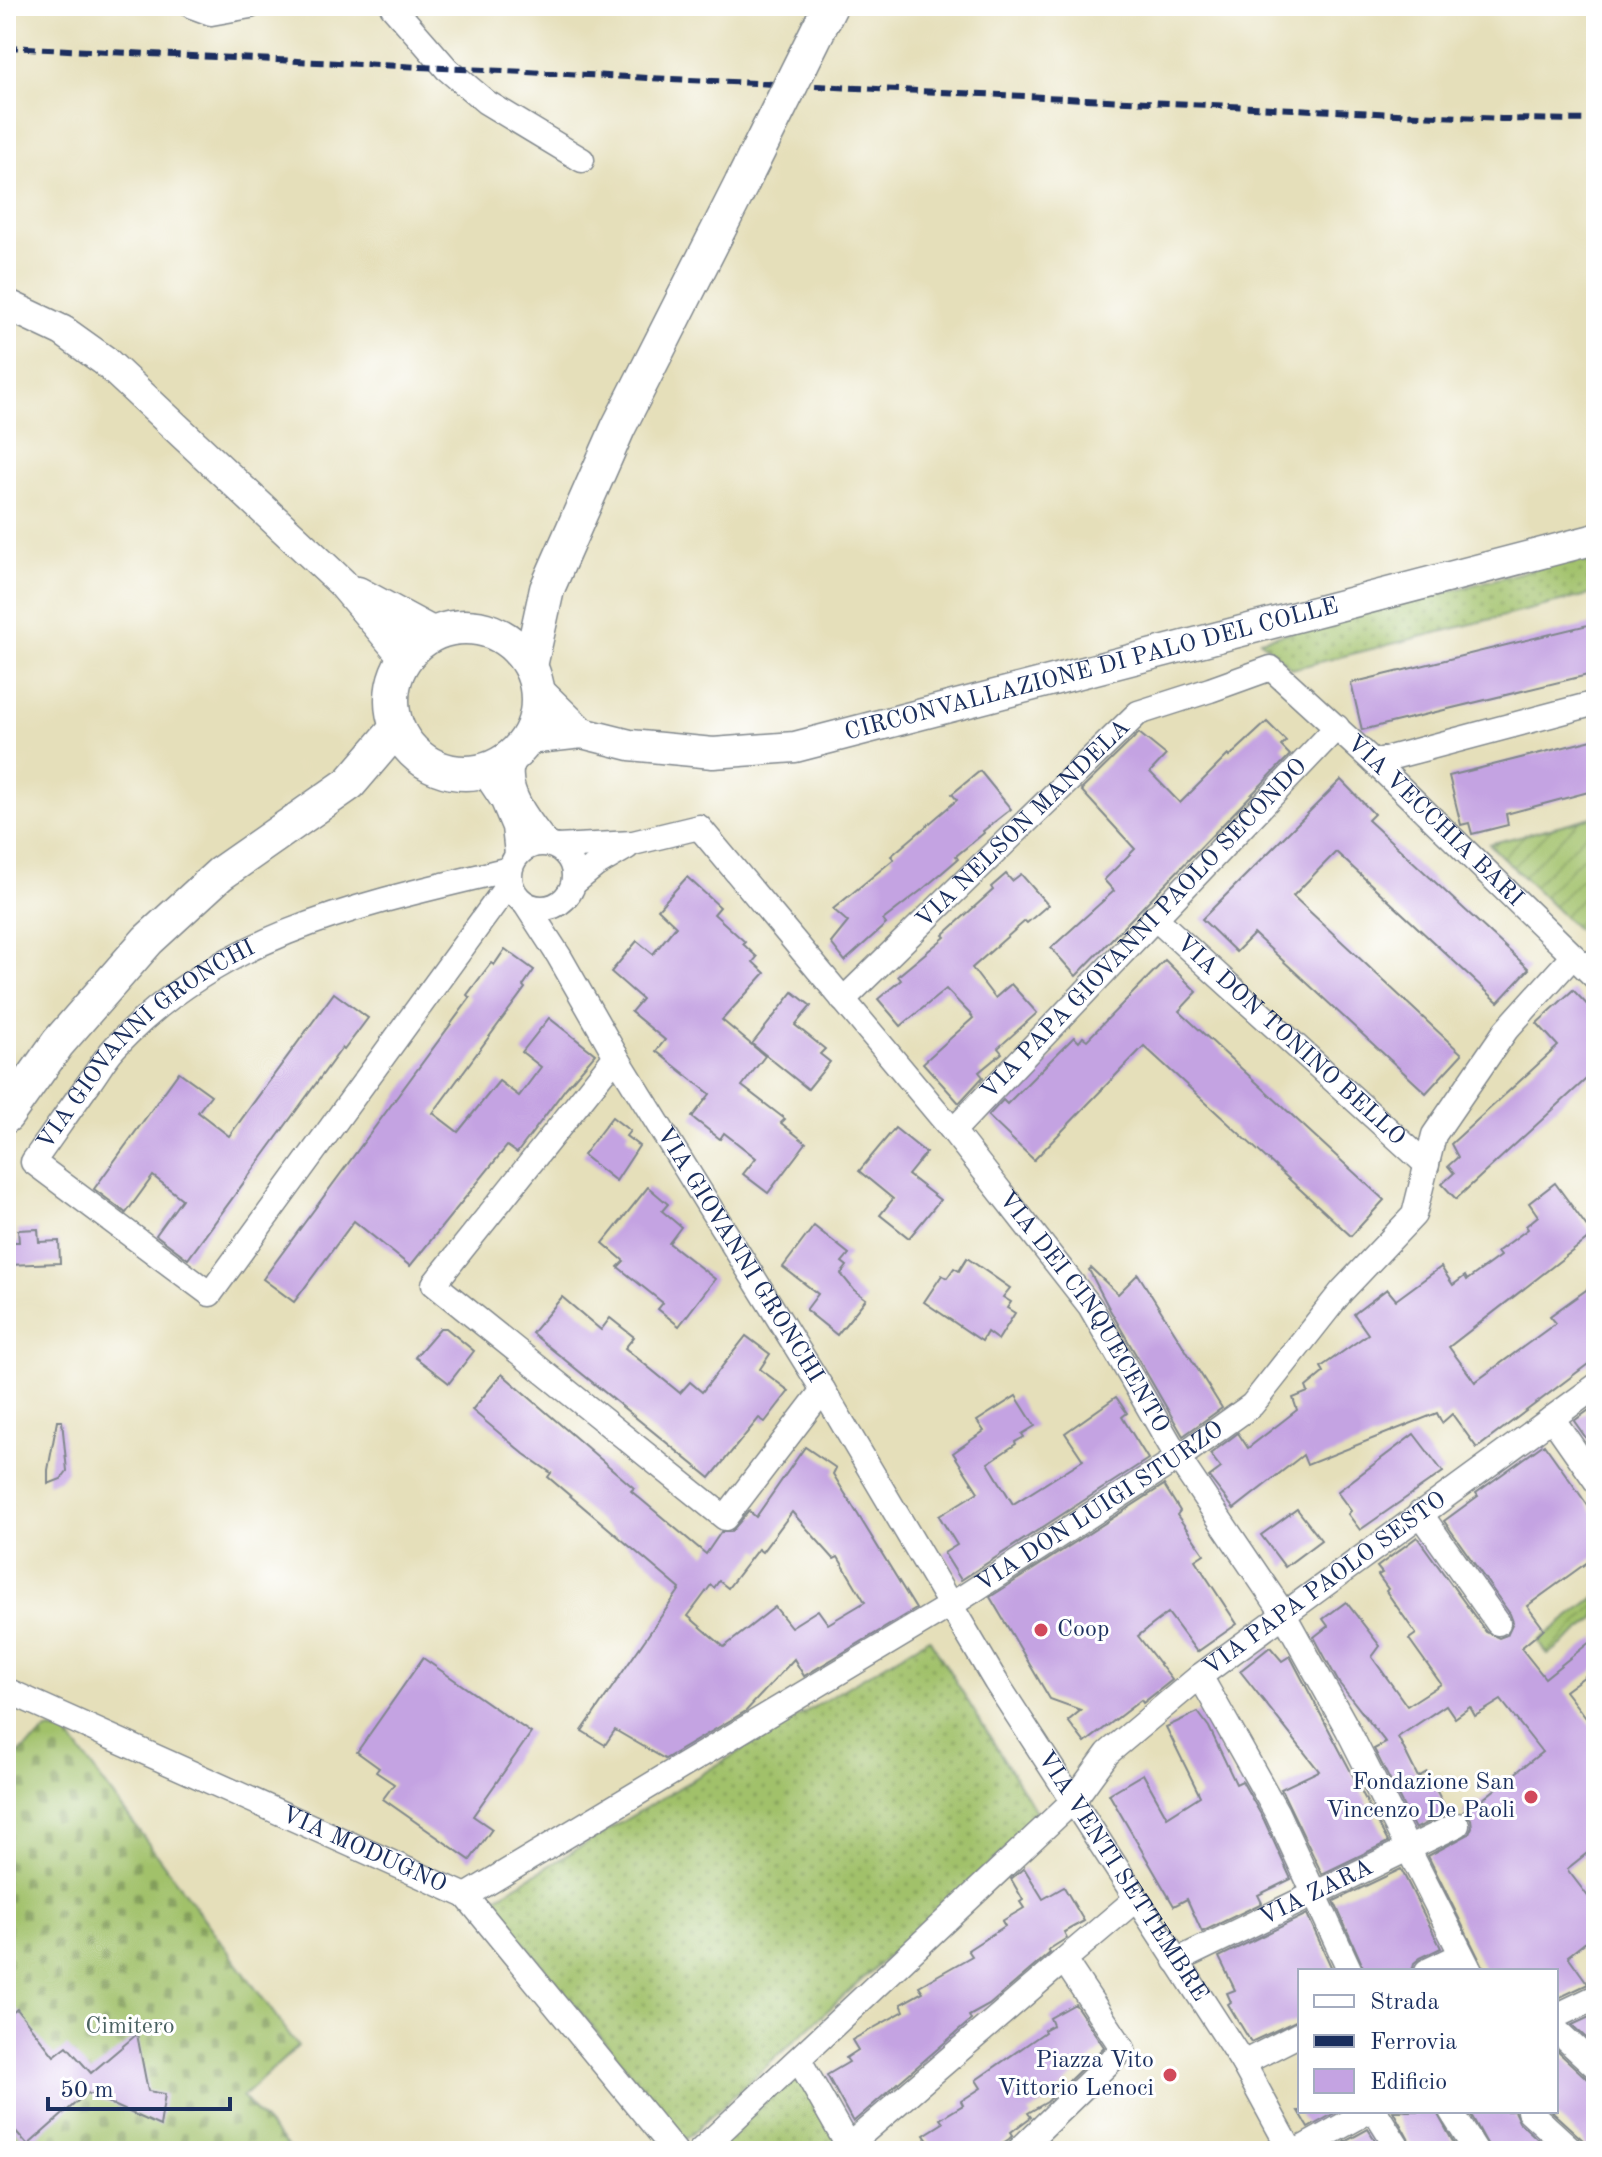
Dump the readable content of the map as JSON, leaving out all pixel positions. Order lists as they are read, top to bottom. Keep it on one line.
{"streets":{"street":["CIRCONVALLAZIONE DI PALO DEL COLLE","VIA VECCHIA BARI","VIA NELSON MANDELA","VIA PAPA GIOVANNI PAOLO SECONDO","VIA DON TONINO BELLO","VIA GIOVANNI GRONCHI","VIA DEI CINQUECENTO","VIA DON LUIGI STURZO","VIA PAPA PAOLO SESTO","VIA MODUGNO","VIA VENTI SETTEMBRE","VIA ZARA"]},"crossings":[["VIA VECCHIA BARI","VIA NELSON MANDELA"],["VIA VECCHIA BARI","VIA PAPA GIOVANNI PAOLO SECONDO"],["VIA VECCHIA BARI","VIA DON LUIGI STURZO"],["VIA NELSON MANDELA","VIA DEI CINQUECENTO"],["VIA PAPA GIOVANNI PAOLO SECONDO","VIA DON TONINO BELLO"],["VIA PAPA GIOVANNI PAOLO SECONDO","VIA DEI CINQUECENTO"],["VIA DON TONINO BELLO","VIA DON LUIGI STURZO"],["VIA GIOVANNI GRONCHI","VIA DEI CINQUECENTO"],["VIA GIOVANNI GRONCHI","VIA DON LUIGI STURZO"],["VIA GIOVANNI GRONCHI","VIA VENTI SETTEMBRE"],["VIA DEI CINQUECENTO","VIA DON LUIGI STURZO"],["VIA DEI CINQUECENTO","VIA PAPA PAOLO SESTO"],["VIA DEI CINQUECENTO","VIA ZARA"],["VIA DON LUIGI STURZO","VIA MODUGNO"],["VIA DON LUIGI STURZO","VIA VENTI SETTEMBRE"],["VIA PAPA PAOLO SESTO","VIA VENTI SETTEMBRE"],["VIA VENTI SETTEMBRE","VIA ZARA"]],"parks":["Cimitero"],"places":["Coop","Fondazione San Vincenzo De Paoli","Piazza Vito Vittorio Lenoci"],"legend":["Strada","Ferrovia","Edificio"],"scale_bar":"50 m"}
